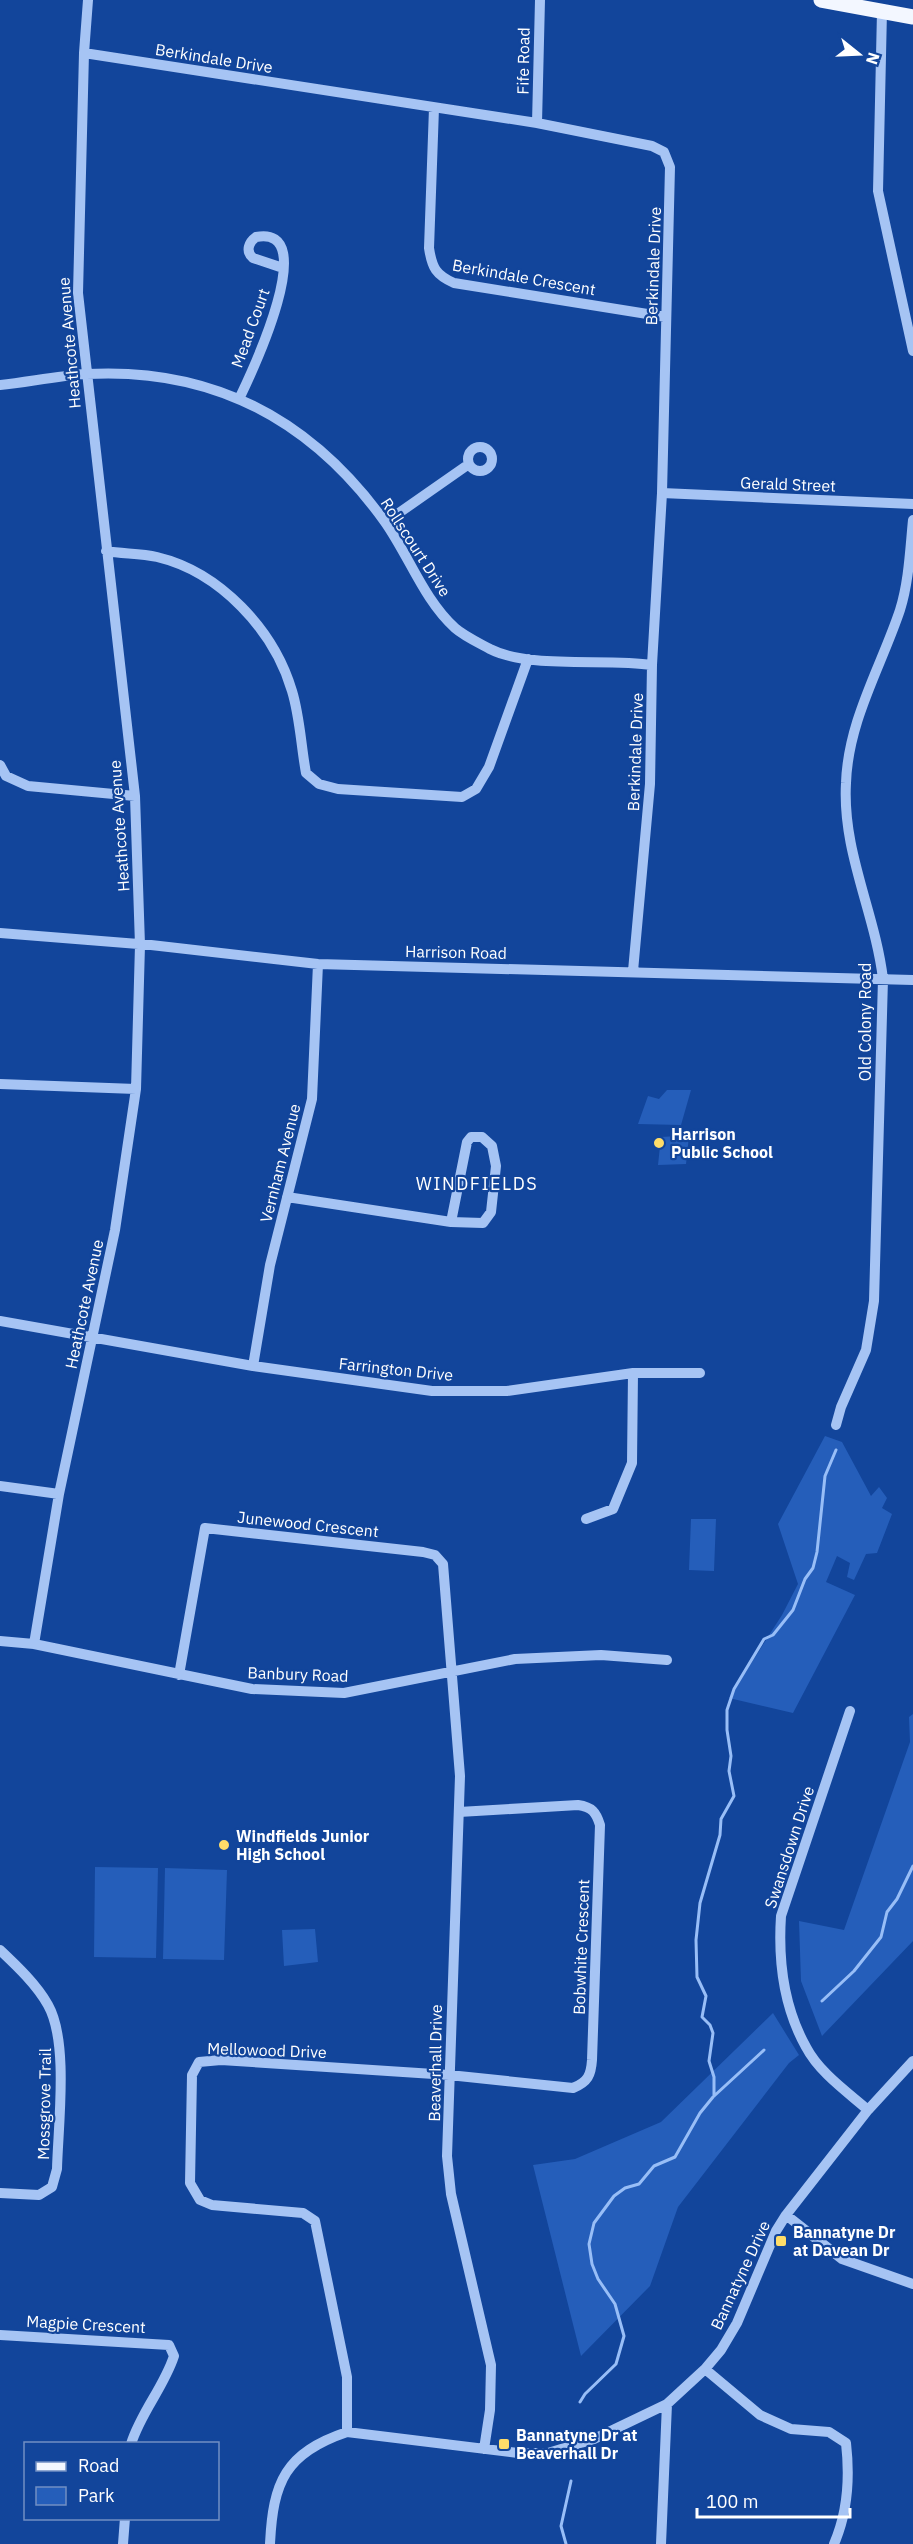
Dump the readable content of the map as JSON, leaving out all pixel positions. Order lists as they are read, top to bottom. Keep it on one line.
{"streets":{"street":["Berkindale Drive","Fife Road","Berkindale Crescent","Mead Court","Heathcote Avenue","Gerald Street","Rollscourt Drive","Harrison Road","Old Colony Road","Vernham Avenue","Farrington Drive","Junewood Crescent","Banbury Road","Swansdown Drive","Bobwhite Crescent","Mellowood Drive","Beaverhall Drive","Mossgrove Trail","Bannatyne Drive","Magpie Crescent"]},"crossings":[["Berkindale Drive","Fife Road"],["Berkindale Drive","Berkindale Crescent"],["Berkindale Drive","Heathcote Avenue"],["Berkindale Drive","Gerald Street"],["Berkindale Drive","Rollscourt Drive"],["Berkindale Drive","Harrison Road"],["Mead Court","Rollscourt Drive"],["Heathcote Avenue","Rollscourt Drive"],["Heathcote Avenue","Harrison Road"],["Heathcote Avenue","Farrington Drive"],["Heathcote Avenue","Banbury Road"],["Harrison Road","Old Colony Road"],["Harrison Road","Vernham Avenue"],["Vernham Avenue","Farrington Drive"],["Junewood Crescent","Banbury Road"],["Junewood Crescent","Beaverhall Drive"],["Banbury Road","Beaverhall Drive"],["Swansdown Drive","Bannatyne Drive"],["Bobwhite Crescent","Mellowood Drive"],["Bobwhite Crescent","Beaverhall Drive"],["Mellowood Drive","Beaverhall Drive"],["Mellowood Drive","Bannatyne Drive"],["Beaverhall Drive","Bannatyne Drive"]],"districts":["WINDFIELDS"],"places":{"other":["Harrison Public School","Windfields Junior High School"],"transit":["Bannatyne Dr at Davean Dr","Bannatyne Dr at Beaverhall Dr"]},"legend":["Road","Park"],"scale_bar":"100 m","north":"right"}
